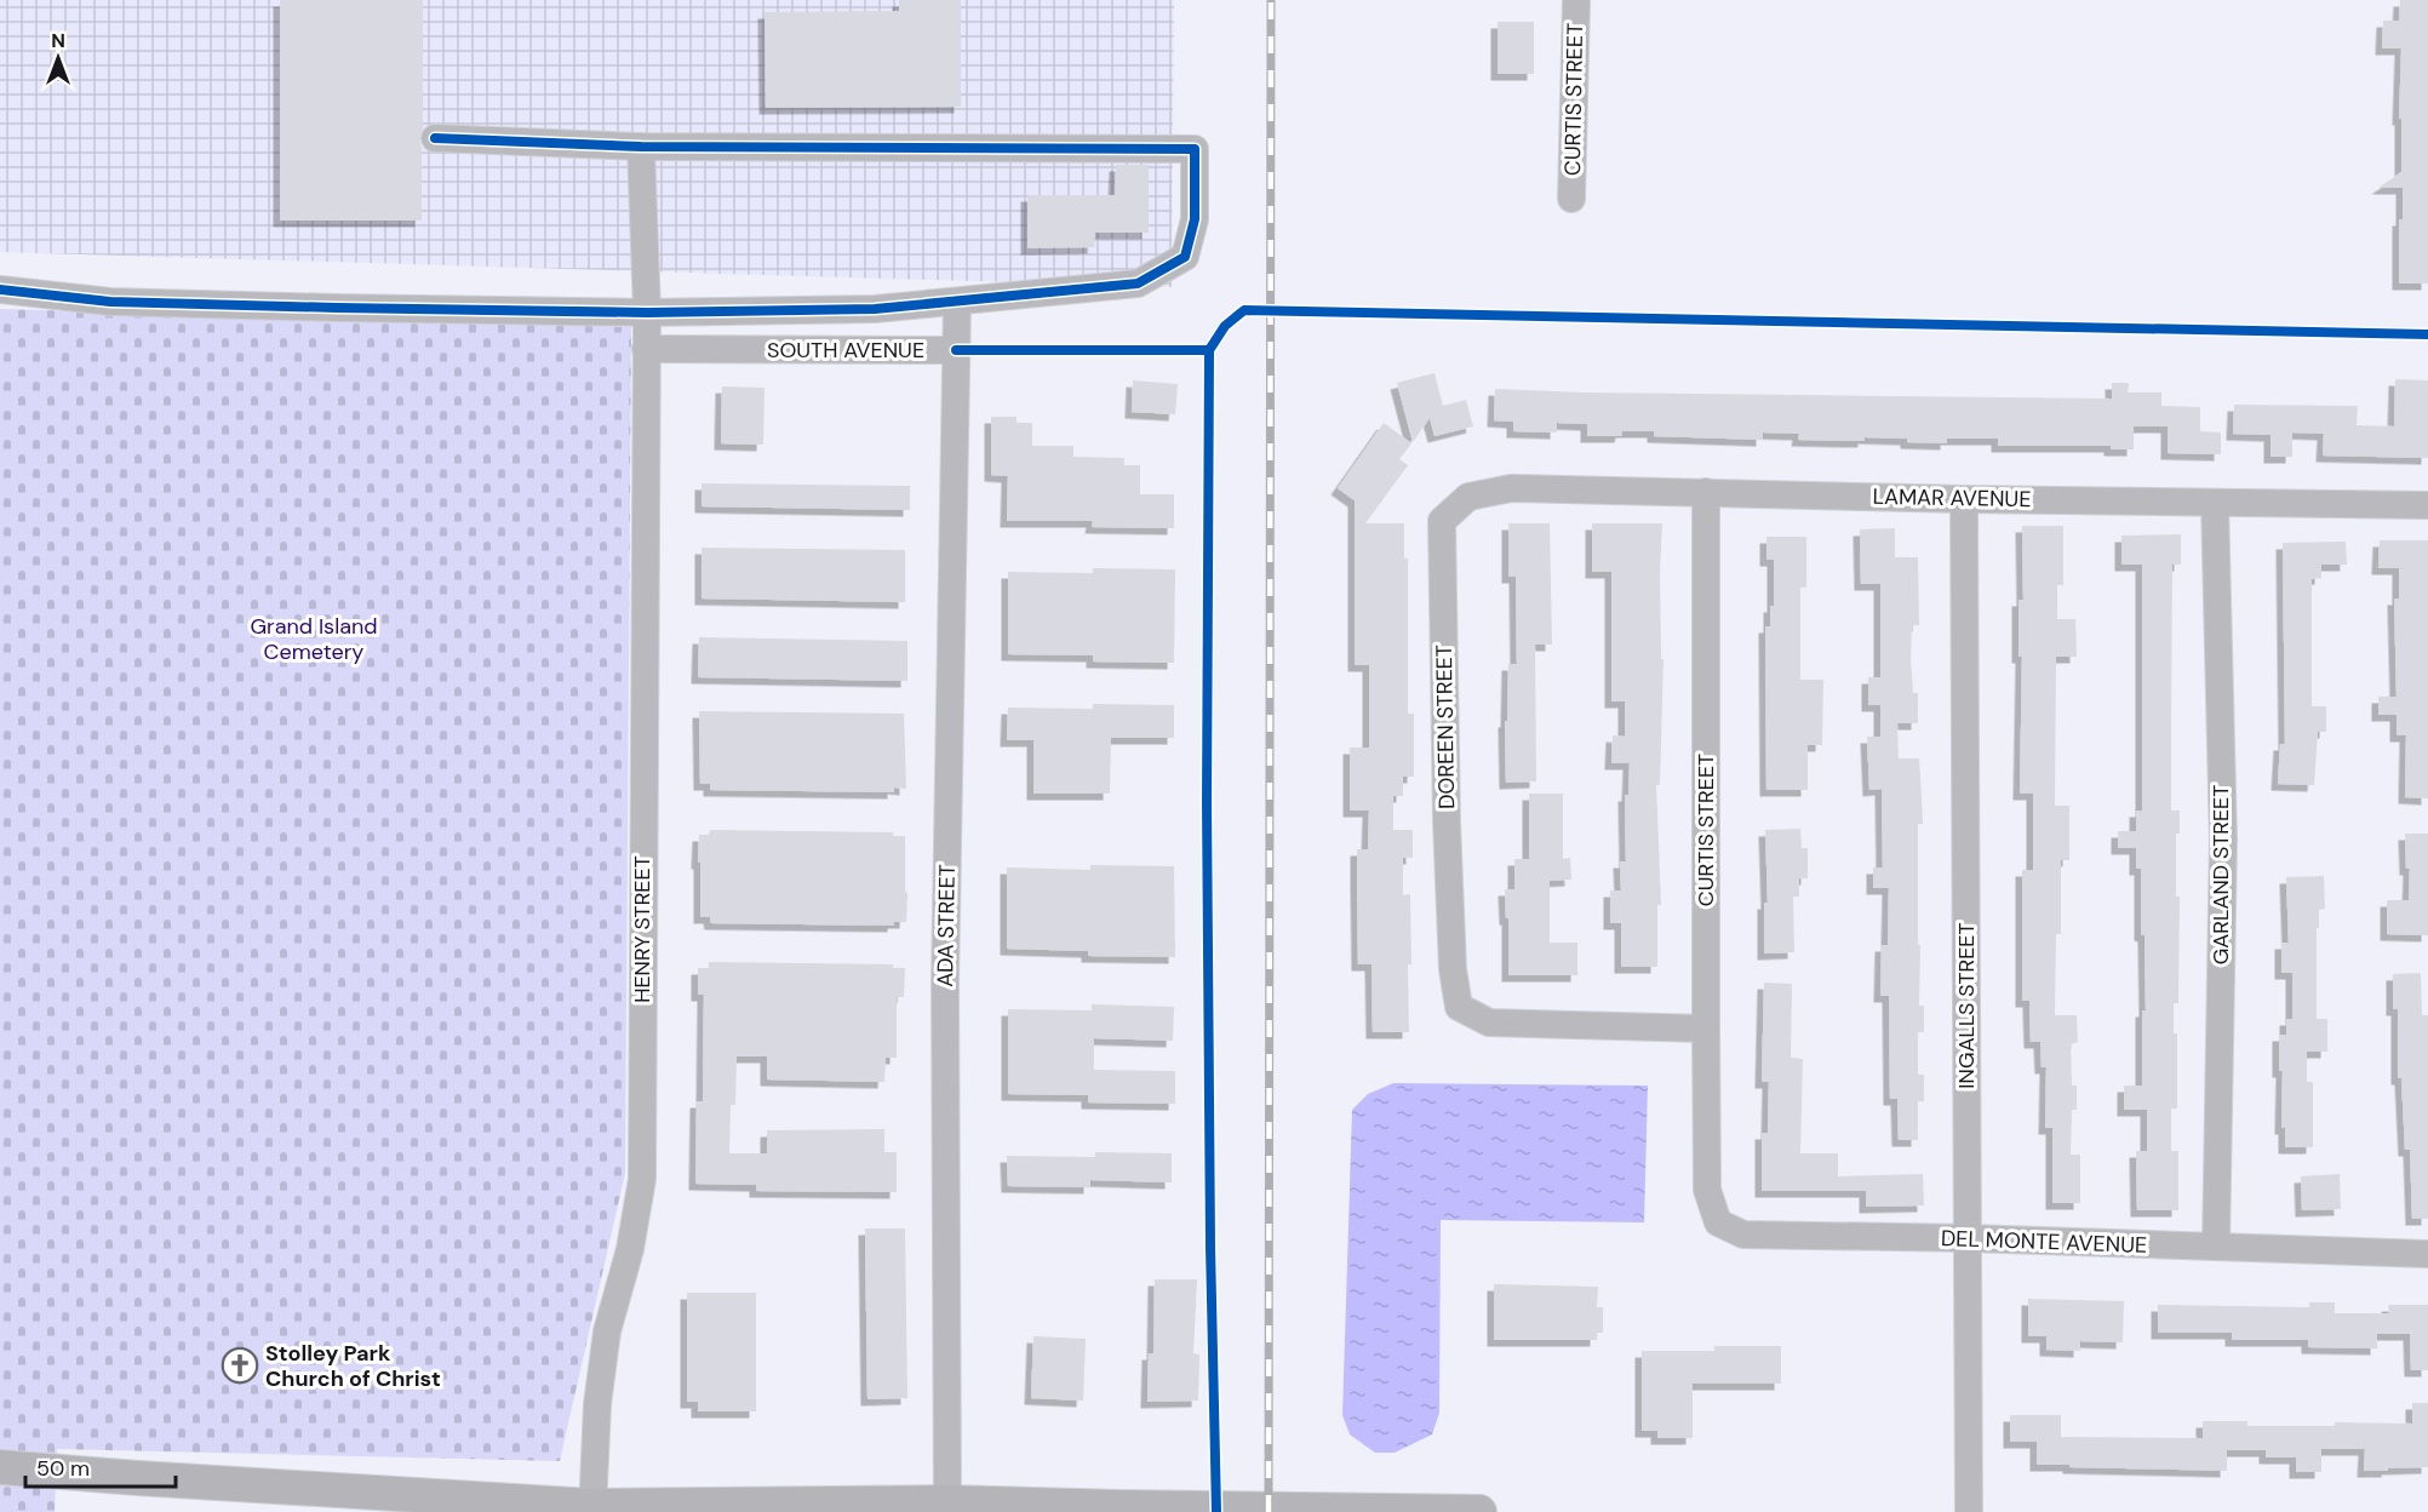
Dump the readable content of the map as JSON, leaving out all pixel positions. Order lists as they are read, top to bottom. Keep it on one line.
{"streets":{"street":["CURTIS STREET","SOUTH AVENUE","LAMAR AVENUE","DOREEN STREET","GARLAND STREET","ADA STREET","HENRY STREET","INGALLS STREET","DEL MONTE AVENUE"]},"crossings":[["CURTIS STREET","LAMAR AVENUE"],["CURTIS STREET","DOREEN STREET"],["CURTIS STREET","DEL MONTE AVENUE"],["SOUTH AVENUE","ADA STREET"],["SOUTH AVENUE","HENRY STREET"],["LAMAR AVENUE","DOREEN STREET"],["LAMAR AVENUE","GARLAND STREET"],["LAMAR AVENUE","INGALLS STREET"],["GARLAND STREET","DEL MONTE AVENUE"],["INGALLS STREET","DEL MONTE AVENUE"]],"parks":["Grand Island Cemetery"],"places":{"church":["Stolley Park Church of Christ"]},"scale_bar":"50 m","north":"top"}
